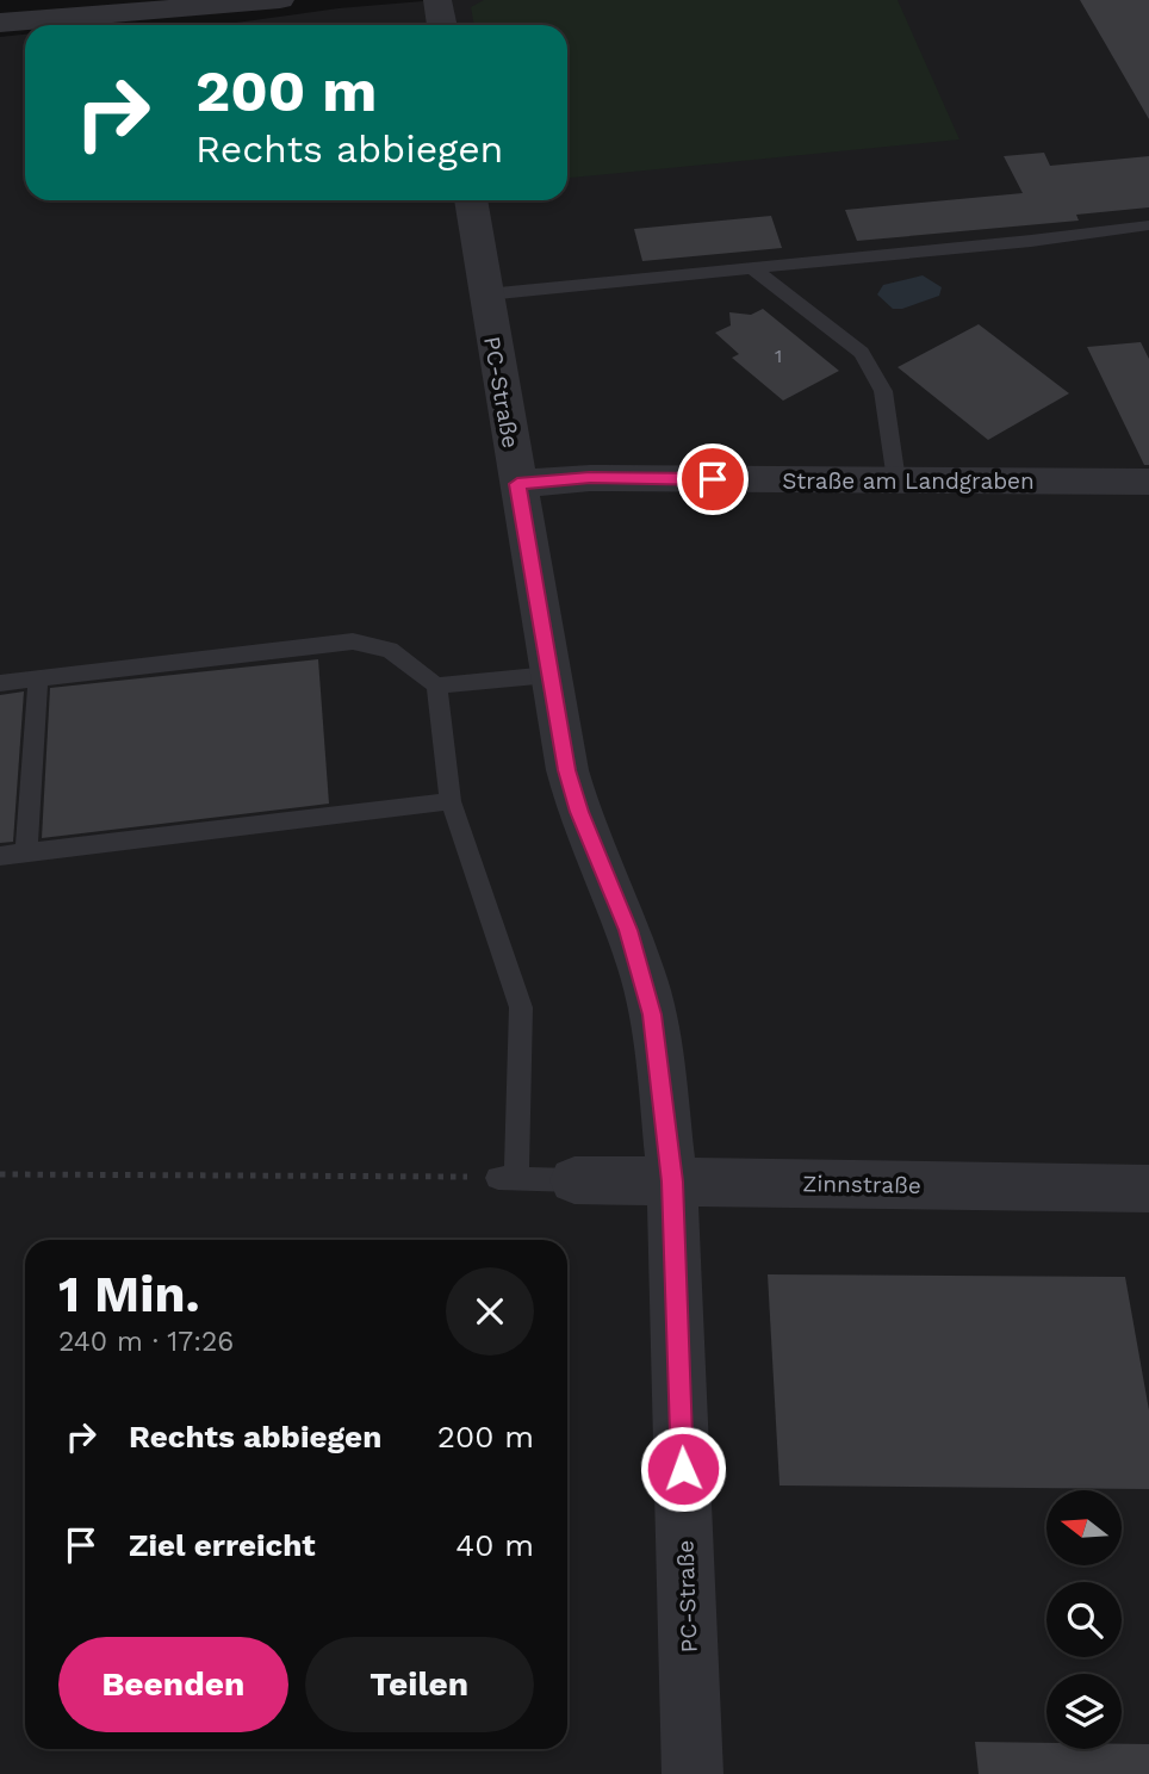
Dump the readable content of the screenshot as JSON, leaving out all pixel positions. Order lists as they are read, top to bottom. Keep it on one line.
{"streets":{"street":["PC-Straße","Straße am Landgraben","Zinnstraße"]},"crossings":[["PC-Straße","Straße am Landgraben"],["PC-Straße","Zinnstraße"]],"house_numbers":["1"],"north":"left","page":{"turn":["200 m","Rechts abbiegen"],"heading":["1 Min.","240 m · 17:26"],"list":[{"name":"Rechts abbiegen","value":"200 m"},{"name":"Ziel erreicht","value":"40 m"}],"buttons":["Beenden","Teilen"]}}
